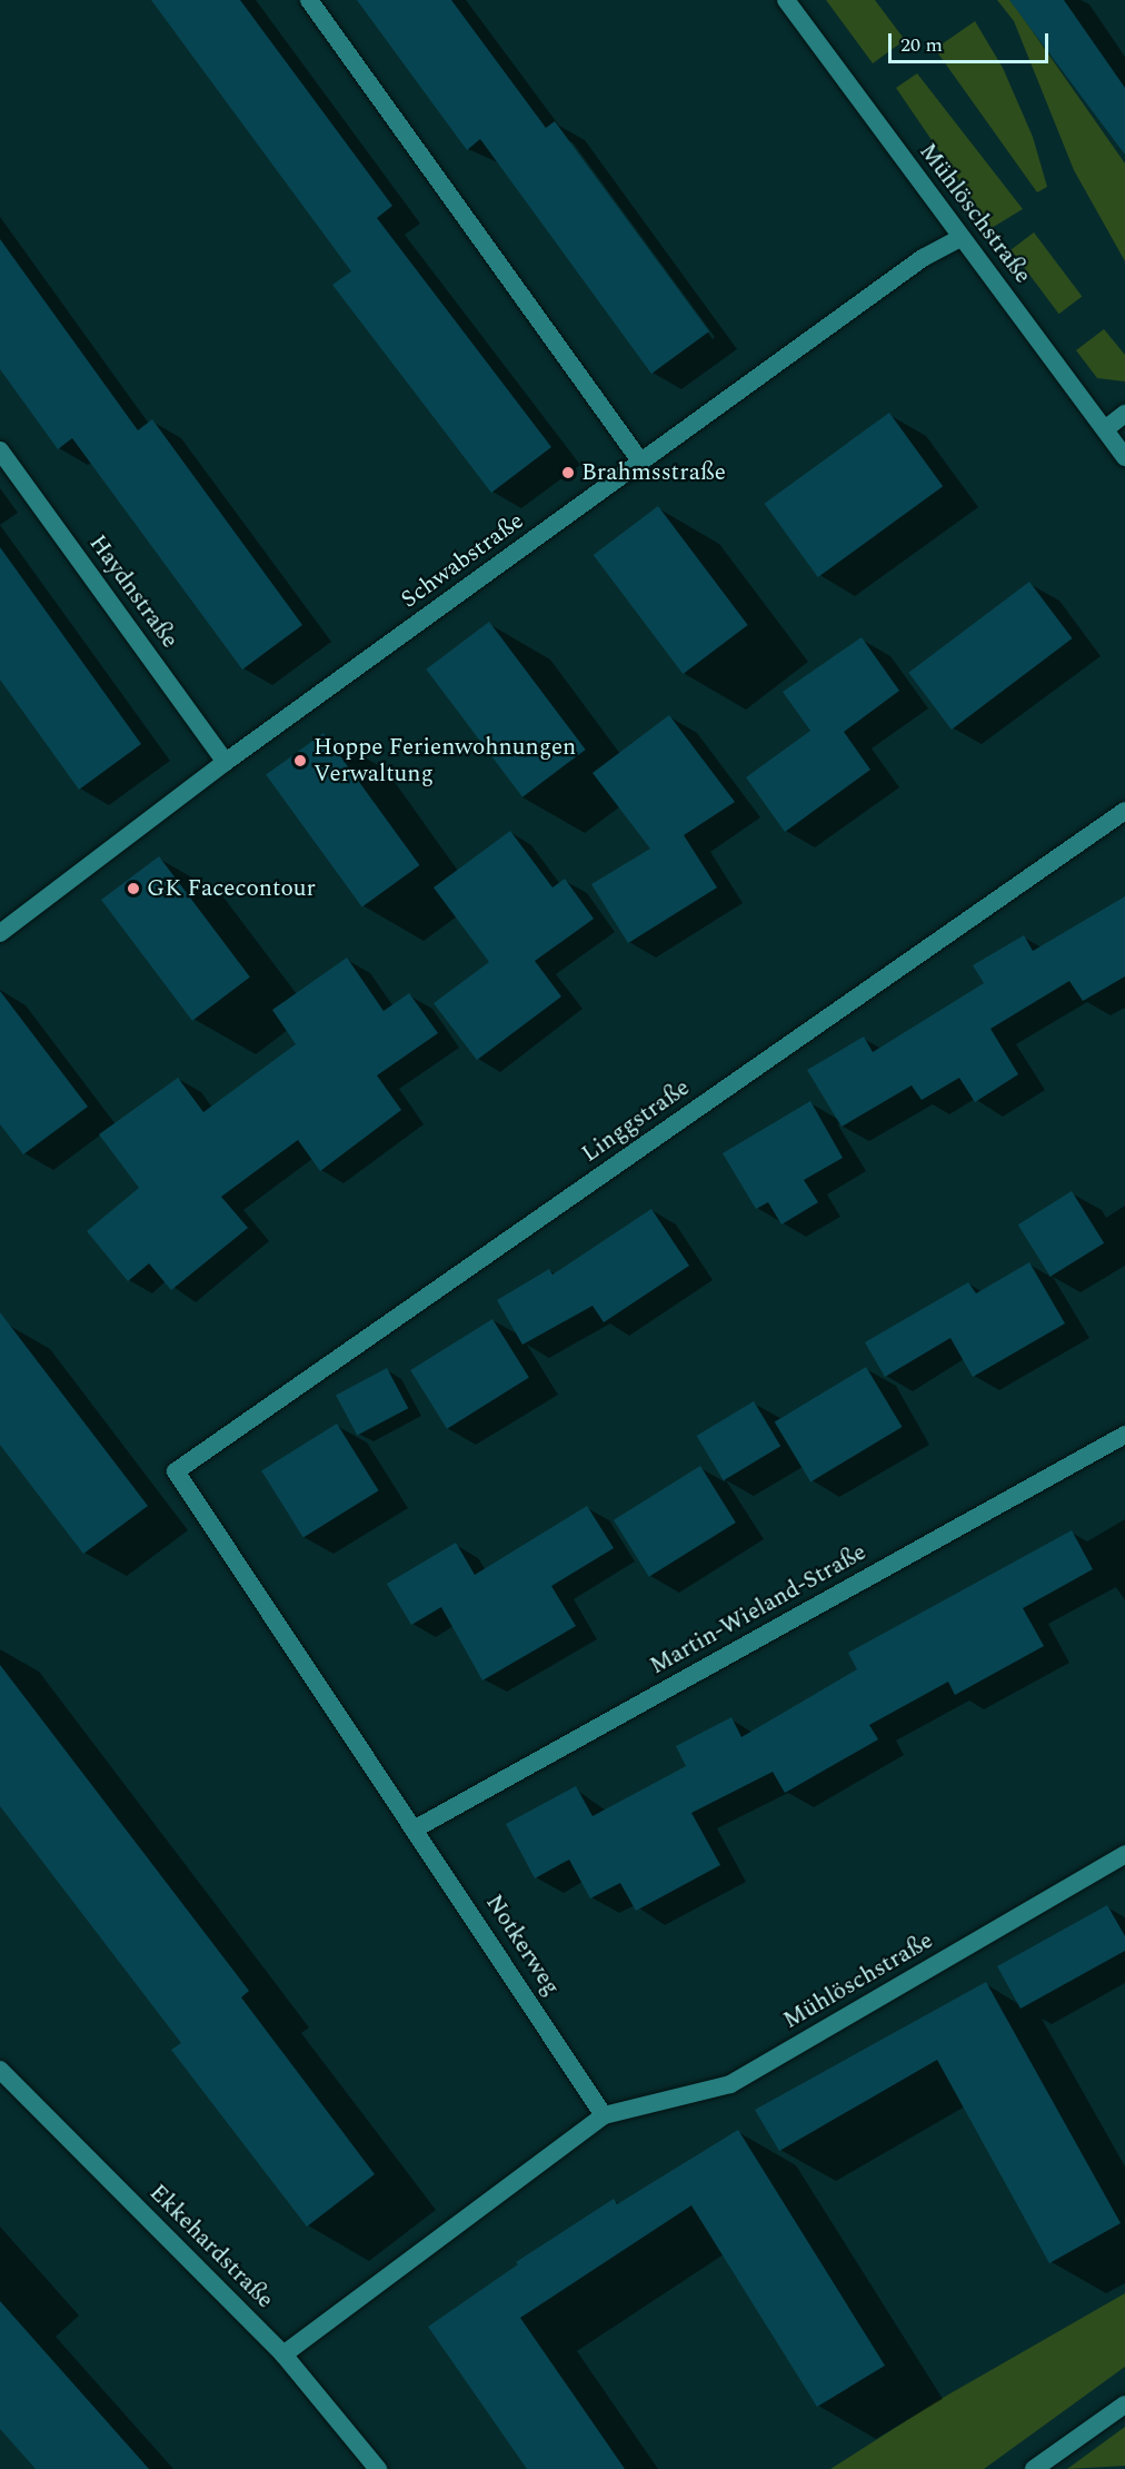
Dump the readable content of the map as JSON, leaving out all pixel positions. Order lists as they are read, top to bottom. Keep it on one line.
{"streets":{"street":["Mühlöschstraße","Schwabstraße","Haydnstraße","Linggstraße","Martin-Wieland-Straße","Notkerweg","Ekkehardstraße"]},"crossings":[["Mühlöschstraße","Schwabstraße"],["Mühlöschstraße","Notkerweg"],["Schwabstraße","Haydnstraße"],["Linggstraße","Notkerweg"],["Martin-Wieland-Straße","Notkerweg"]],"places":["Brahmsstraße","Hoppe Ferienwohnungen Verwaltung","GK Facecontour"],"scale_bar":"20 m"}
